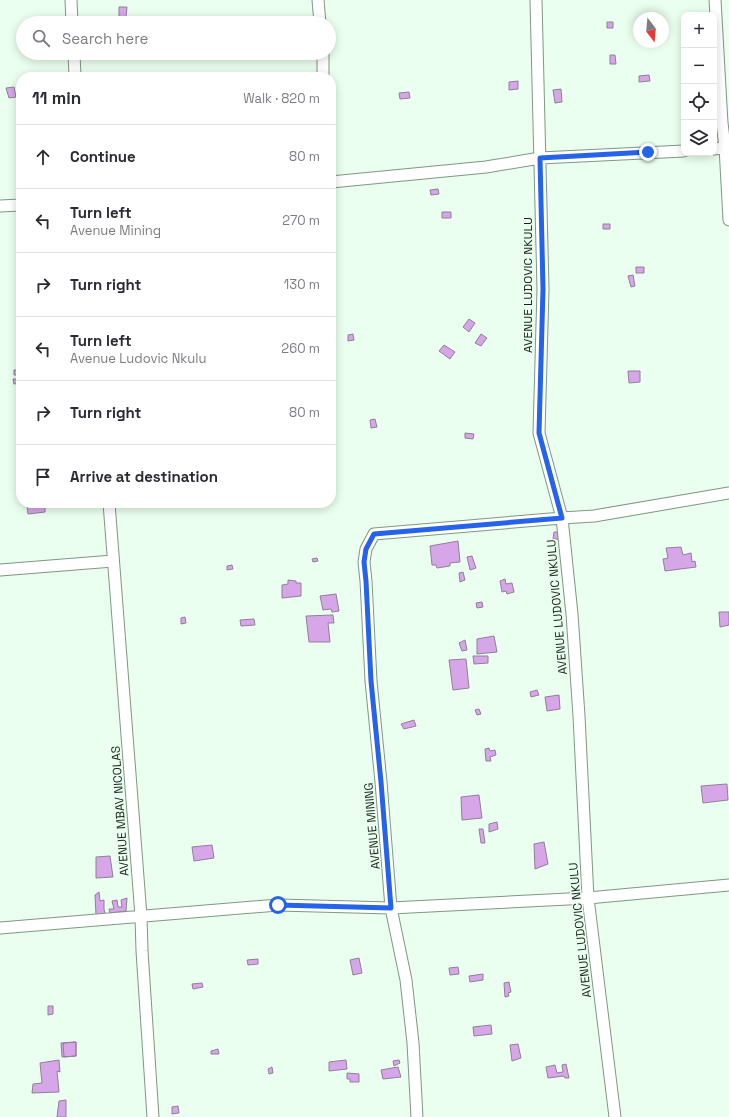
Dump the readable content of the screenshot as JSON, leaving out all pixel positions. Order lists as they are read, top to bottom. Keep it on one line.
{"streets":{"street":["AVENUE LUDOVIC NKULU","AVENUE MBAV NICOLAS","AVENUE MINING"]},"crossings":[["AVENUE LUDOVIC NKULU","AVENUE MINING"]],"north":"bottom","page":{"map_buttons":["+","−"],"search":"Search here","heading":["11 min","Walk · 820 m"],"list":[["Continue","80 m"],["Turn left","Avenue Mining","270 m"],["Turn right","130 m"],["Turn left","Avenue Ludovic Nkulu","260 m"],["Turn right","80 m"],"Arrive at destination"]}}
